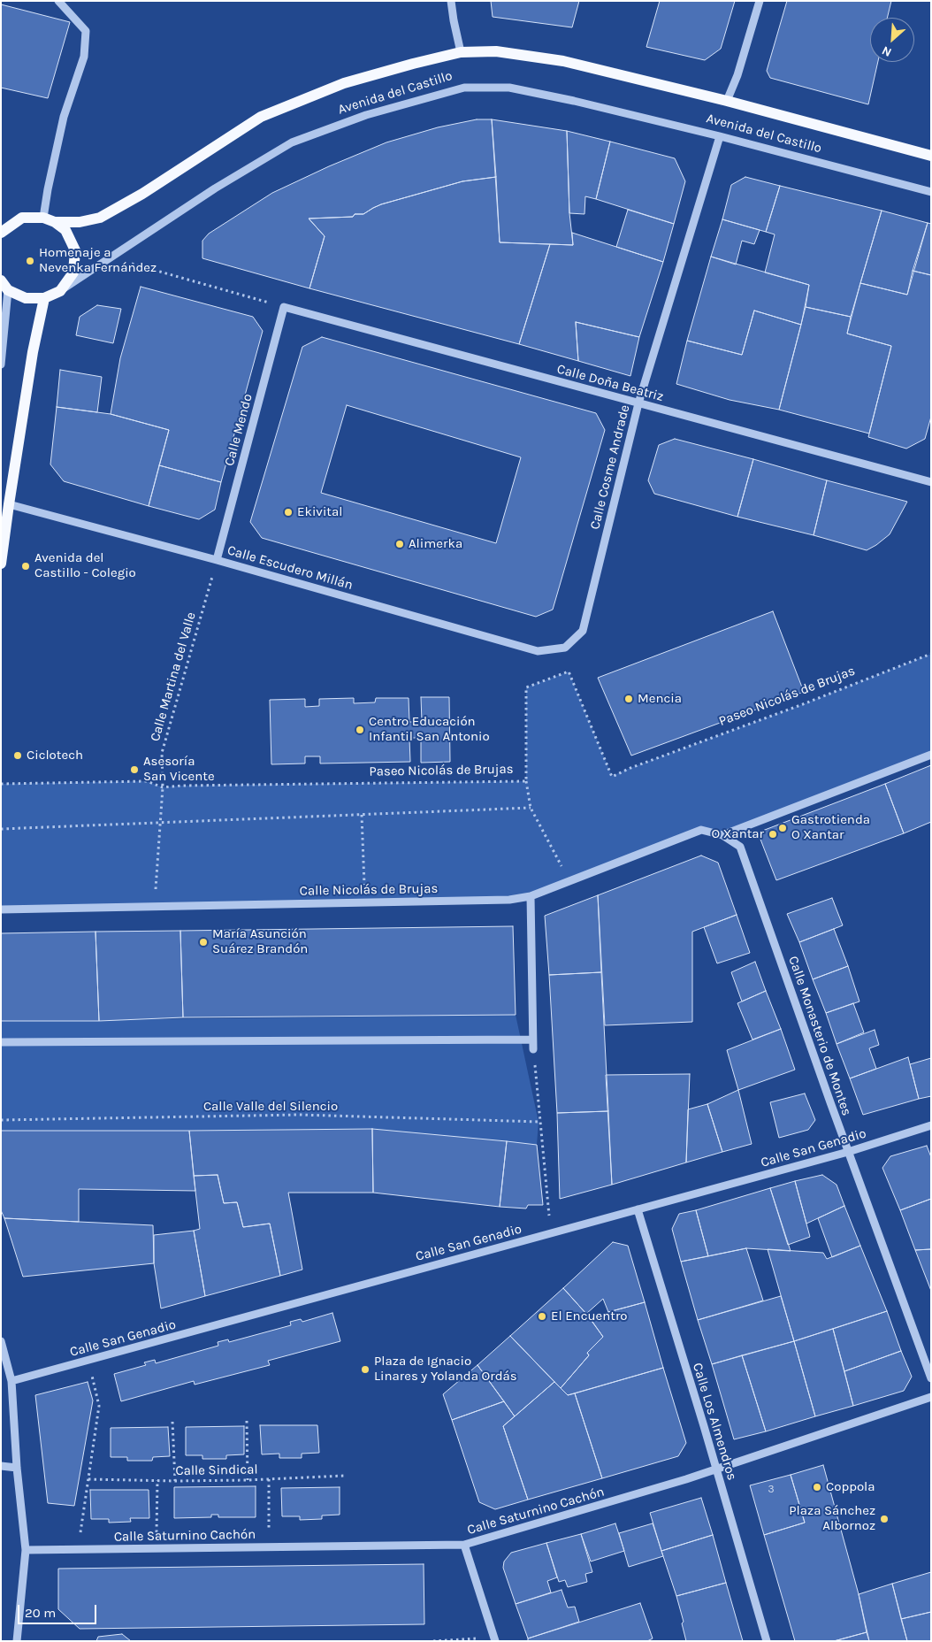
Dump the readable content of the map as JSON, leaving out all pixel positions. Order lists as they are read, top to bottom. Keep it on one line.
{"streets":{"main road":["Avenida del Castillo"],"street":["Calle Doña Beatriz","Calle Mendo","Calle Cosme Andrade","Calle Escudero Millán","Calle Nicolás de Brujas","Calle Monasterio de Montes","Calle San Genadio","Calle Los Almendros","Calle Saturnino Cachón"],"path":["Calle Martina del Valle","Paseo Nicolás de Brujas","Calle Valle del Silencio","Calle Sindical"]},"crossings":[["Avenida del Castillo","Calle Cosme Andrade"],["Calle Doña Beatriz","Calle Mendo"],["Calle Doña Beatriz","Calle Cosme Andrade"],["Calle Mendo","Calle Escudero Millán"],["Calle Mendo","Calle Martina del Valle"],["Calle Cosme Andrade","Calle Escudero Millán"],["Calle Escudero Millán","Calle Martina del Valle"],["Calle Martina del Valle","Paseo Nicolás de Brujas"],["Calle Martina del Valle","Calle Nicolás de Brujas"],["Calle Nicolás de Brujas","Calle Monasterio de Montes"],["Calle Monasterio de Montes","Calle San Genadio"],["Calle San Genadio","Calle Los Almendros"],["Calle Los Almendros","Calle Saturnino Cachón"]],"places":["Homenaje a Nevenka Fernández","Ekivital","Alimerka","Avenida del Castillo - Colegio","Mencia","Centro Educación Infantil San Antonio","Ciclotech","Asesoría San Vicente","Gastrotienda O Xantar","O Xantar","María Asunción Suárez Brandón","El Encuentro","Plaza de Ignacio Linares y Yolanda Ordás","Coppola","Plaza Sánchez Albornoz"],"house_numbers":["3"],"scale_bar":"20 m","north":"bottom left"}
